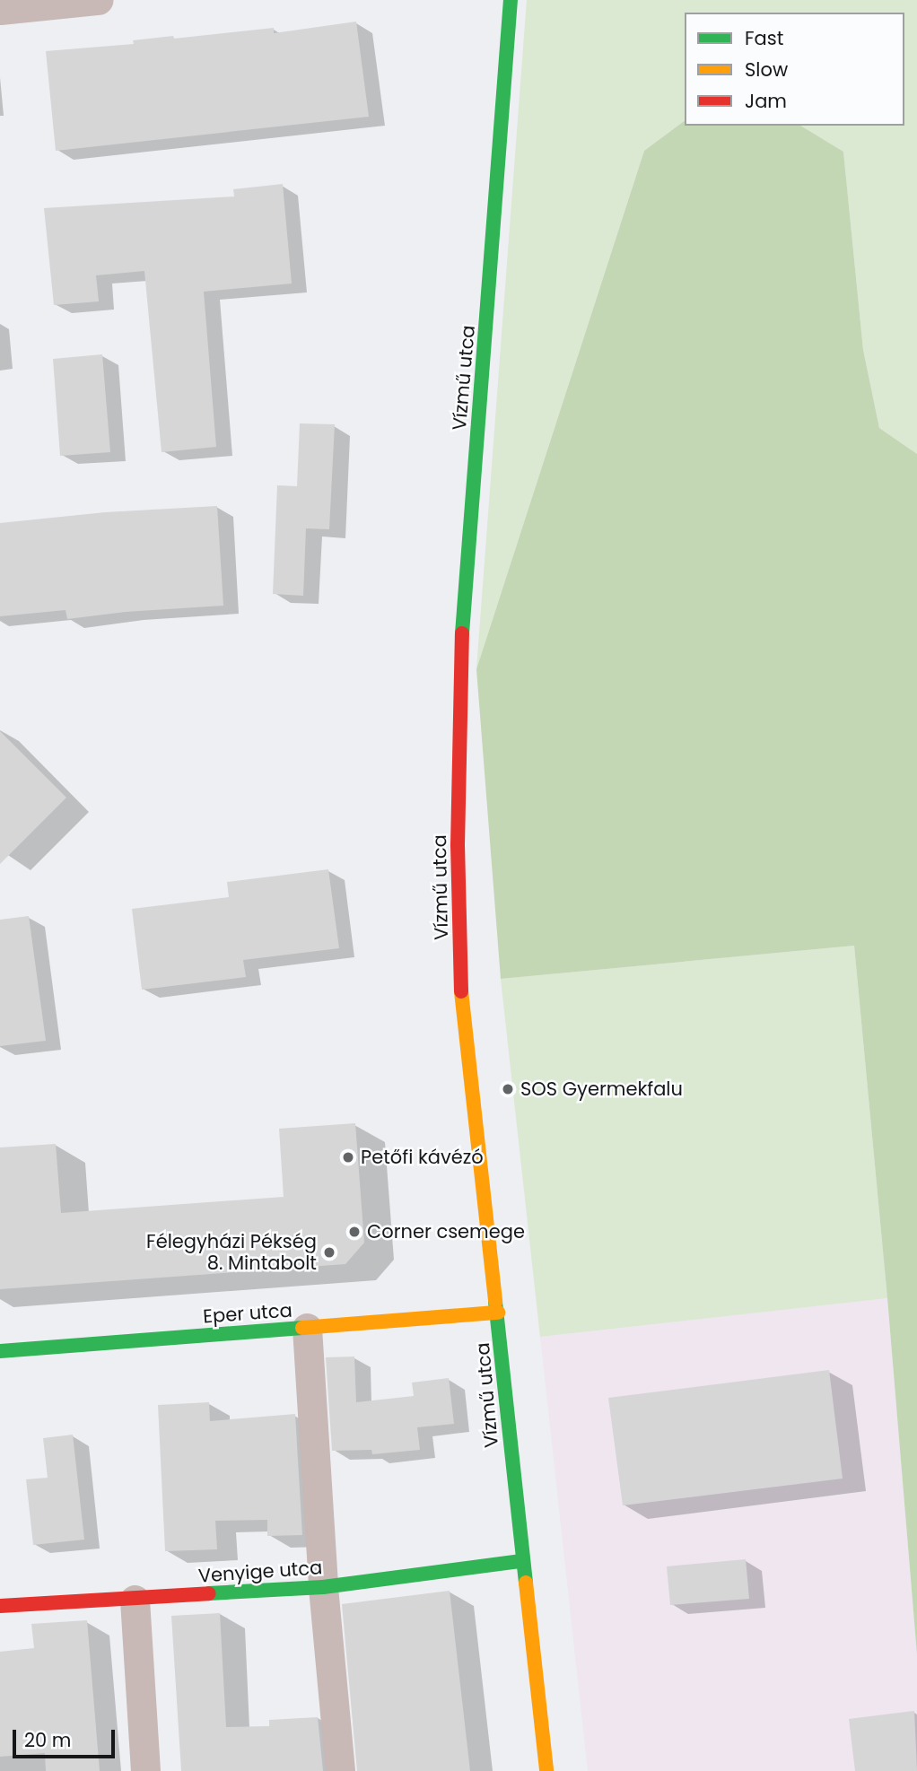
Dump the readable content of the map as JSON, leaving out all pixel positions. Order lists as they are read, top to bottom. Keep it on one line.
{"streets":{"main road":["Vízmű utca","Eper utca","Venyige utca"]},"crossings":[["Vízmű utca","Eper utca"],["Vízmű utca","Venyige utca"]],"places":["SOS Gyermekfalu","Petőfi kávézó","Corner csemege","Félegyházi Pékség 8. Mintabolt"],"legend":["Fast","Slow","Jam"],"scale_bar":"20 m"}
